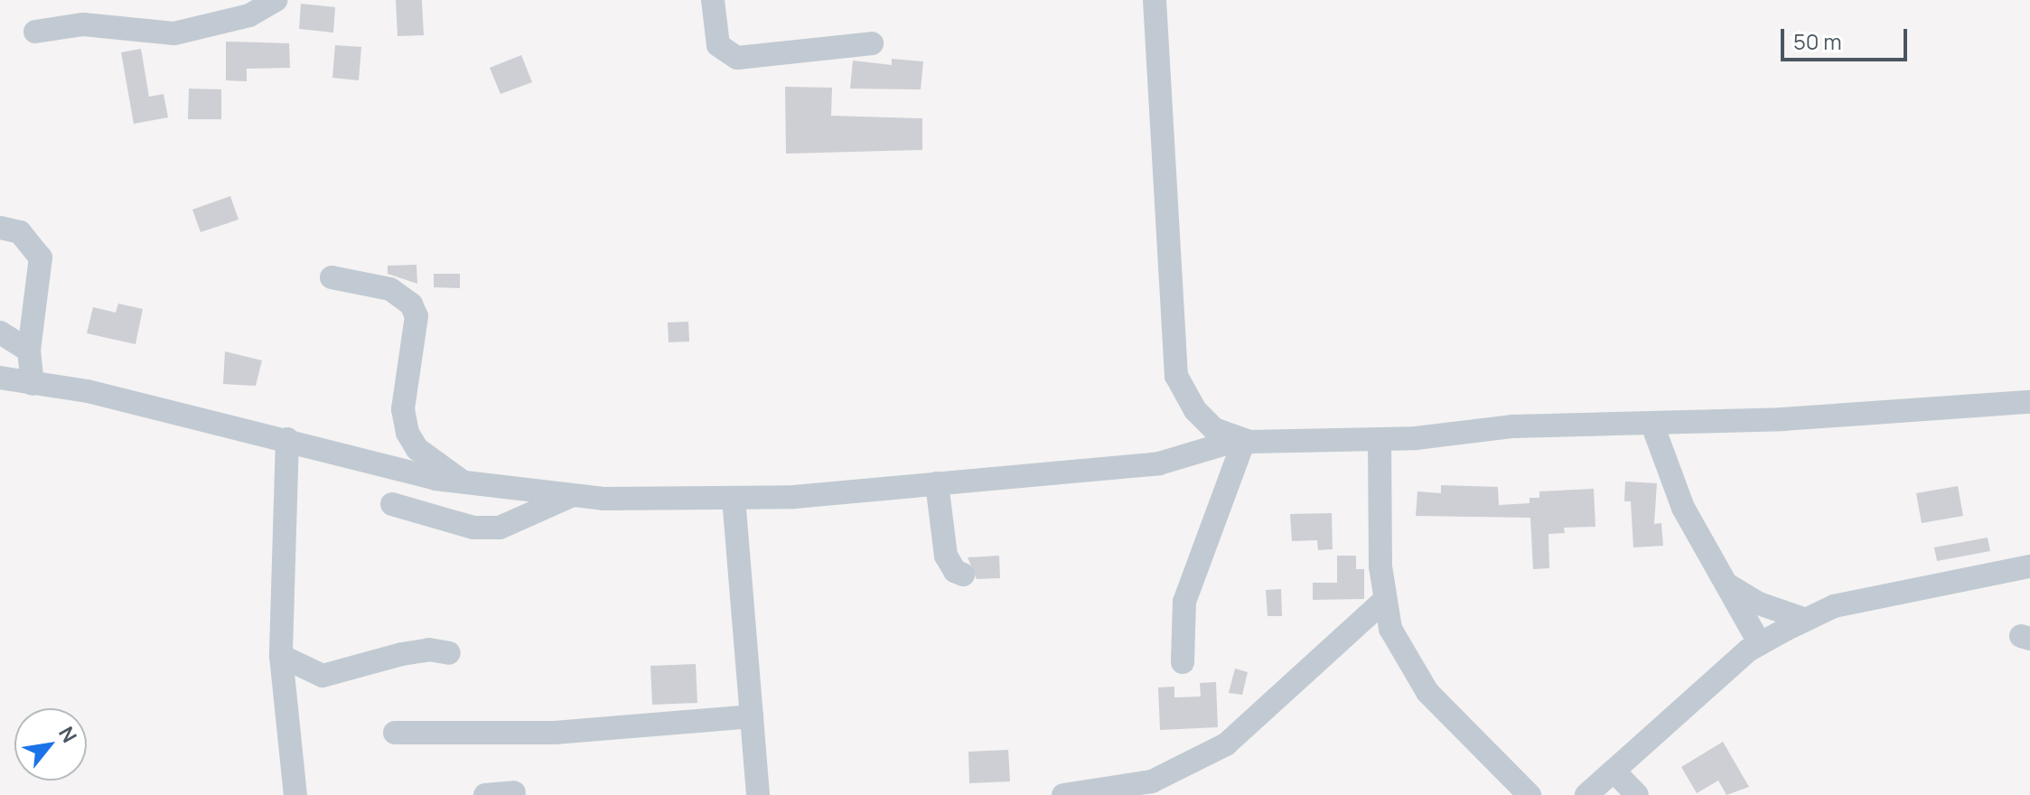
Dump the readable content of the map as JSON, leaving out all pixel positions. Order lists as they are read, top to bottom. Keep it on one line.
{"scale_bar":"50 m","north":"top right"}
